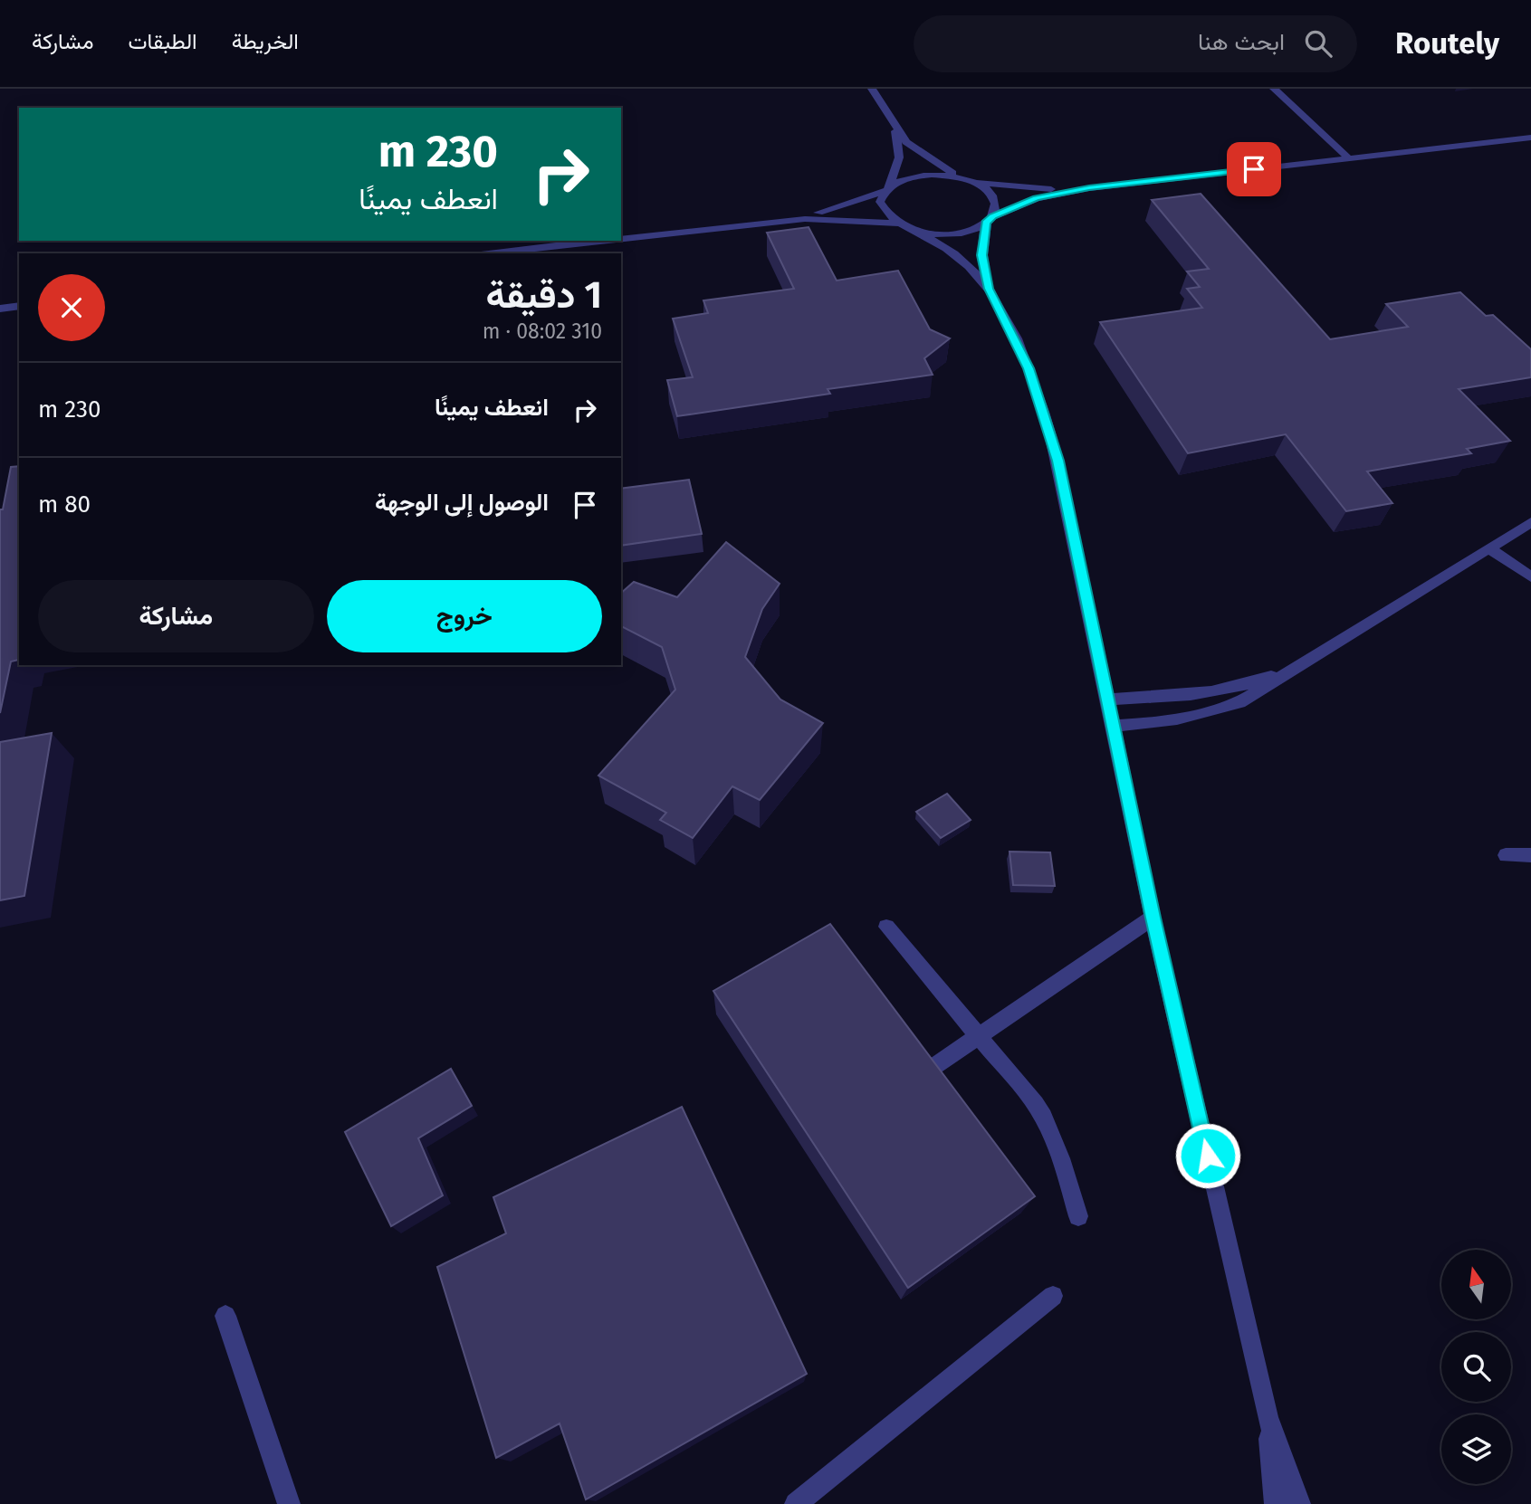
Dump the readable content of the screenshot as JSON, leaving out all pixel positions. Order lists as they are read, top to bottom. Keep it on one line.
{"north":"top","page":{"header":"Routely","search":"ابحث هنا","nav":["الخريطة","الطبقات","مشاركة"],"turn":["230 m","انعطف يمينًا"],"heading":["1 دقيقة","310 m · 08:02"],"list":[{"name":"انعطف يمينًا","value":"230 m"},{"name":"الوصول إلى الوجهة","value":"80 m"}],"buttons":["خروج","مشاركة"]}}
